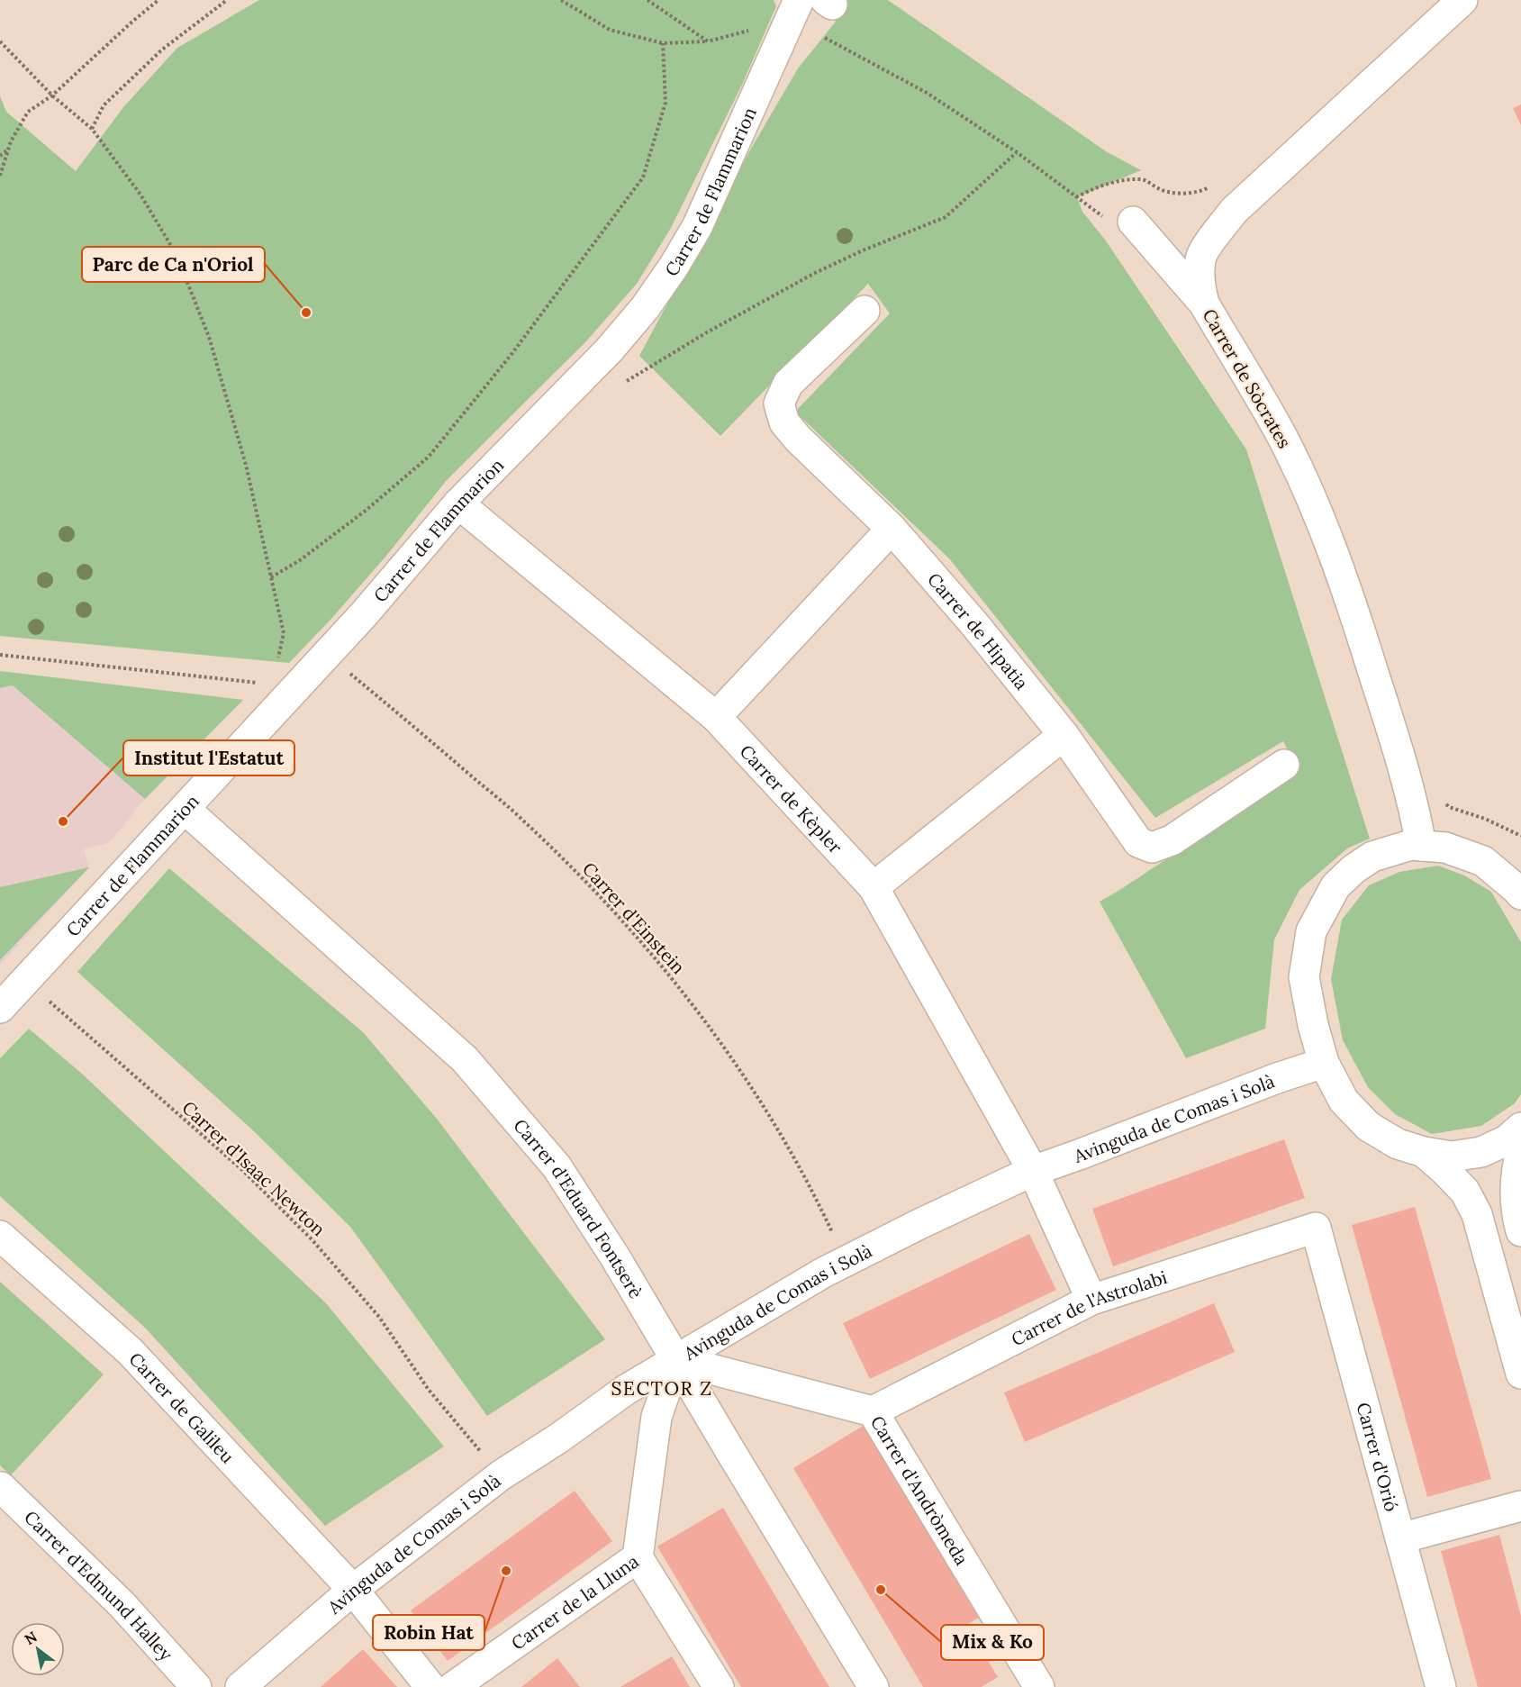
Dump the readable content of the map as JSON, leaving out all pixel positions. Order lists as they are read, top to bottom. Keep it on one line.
{"streets":{"street":["Carrer de Flammarion","Carrer de Sòcrates","Carrer de Hipatia","Carrer de Kèpler","Avinguda de Comas i Solà","Carrer d'Eduard Fontserè","Carrer de l'Astrolabi","Carrer de Galileu","Carrer d'Orió","Carrer d'Andròmeda","Carrer d'Edmund Halley","Carrer de la Lluna"],"path":["Carrer d'Einstein","Carrer d'Isaac Newton"]},"crossings":[["Carrer de Flammarion","Carrer de Kèpler"],["Carrer de Flammarion","Carrer d'Einstein"],["Carrer de Flammarion","Carrer d'Isaac Newton"],["Carrer de Flammarion","Carrer d'Eduard Fontserè"],["Carrer de Kèpler","Avinguda de Comas i Solà"],["Carrer de Kèpler","Carrer de l'Astrolabi"],["Carrer d'Einstein","Avinguda de Comas i Solà"],["Avinguda de Comas i Solà","Carrer d'Isaac Newton"],["Avinguda de Comas i Solà","Carrer d'Eduard Fontserè"],["Avinguda de Comas i Solà","Carrer de Galileu"],["Avinguda de Comas i Solà","Carrer d'Andròmeda"],["Avinguda de Comas i Solà","Carrer de la Lluna"],["Carrer d'Eduard Fontserè","Carrer d'Andròmeda"],["Carrer d'Eduard Fontserè","Carrer de la Lluna"],["Carrer de l'Astrolabi","Carrer d'Orió"],["Carrer de l'Astrolabi","Carrer d'Andròmeda"],["Carrer d'Andròmeda","Carrer de la Lluna"]],"districts":["SECTOR Z"],"places":["Parc de Ca n'Oriol","Institut l'Estatut","Robin Hat","Mix & Ko"],"north":"top left"}
